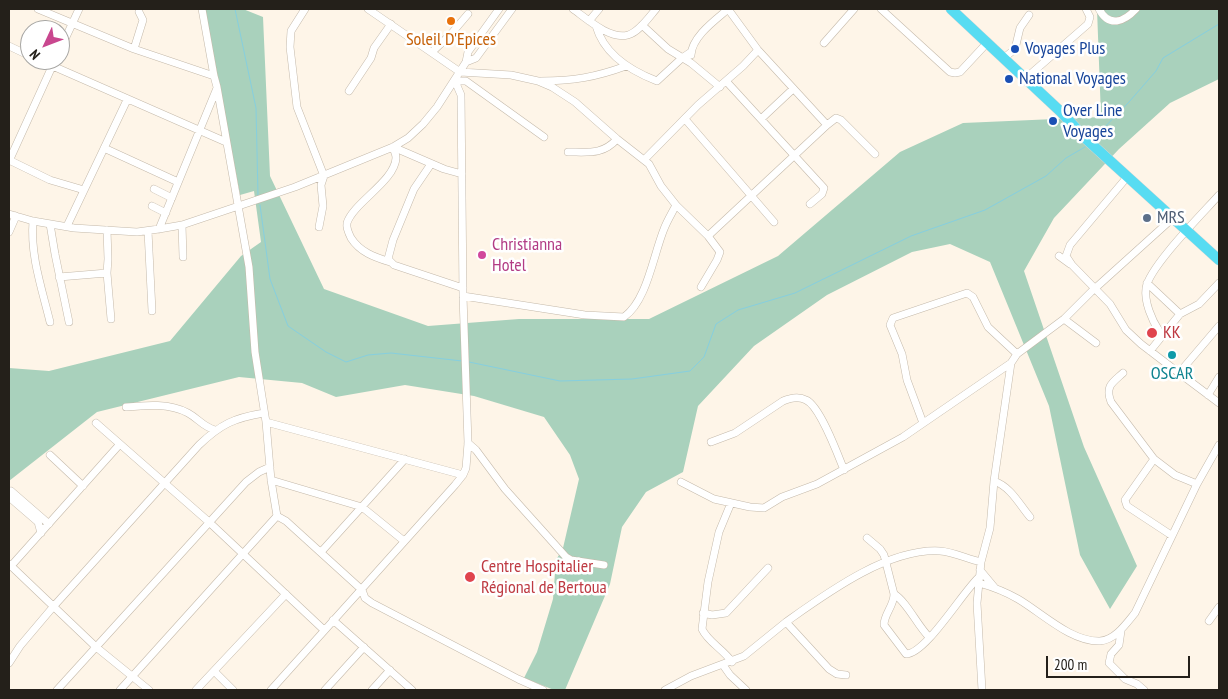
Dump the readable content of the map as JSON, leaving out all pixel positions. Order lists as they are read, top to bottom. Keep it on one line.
{"places":["Soleil D'Epices","Voyages Plus","National Voyages","Over Line Voyages","MRS","Christianna Hotel","KK","OSCAR","Centre Hospitalier Régional de Bertoua"],"scale_bar":"200 m","north":"bottom left"}
